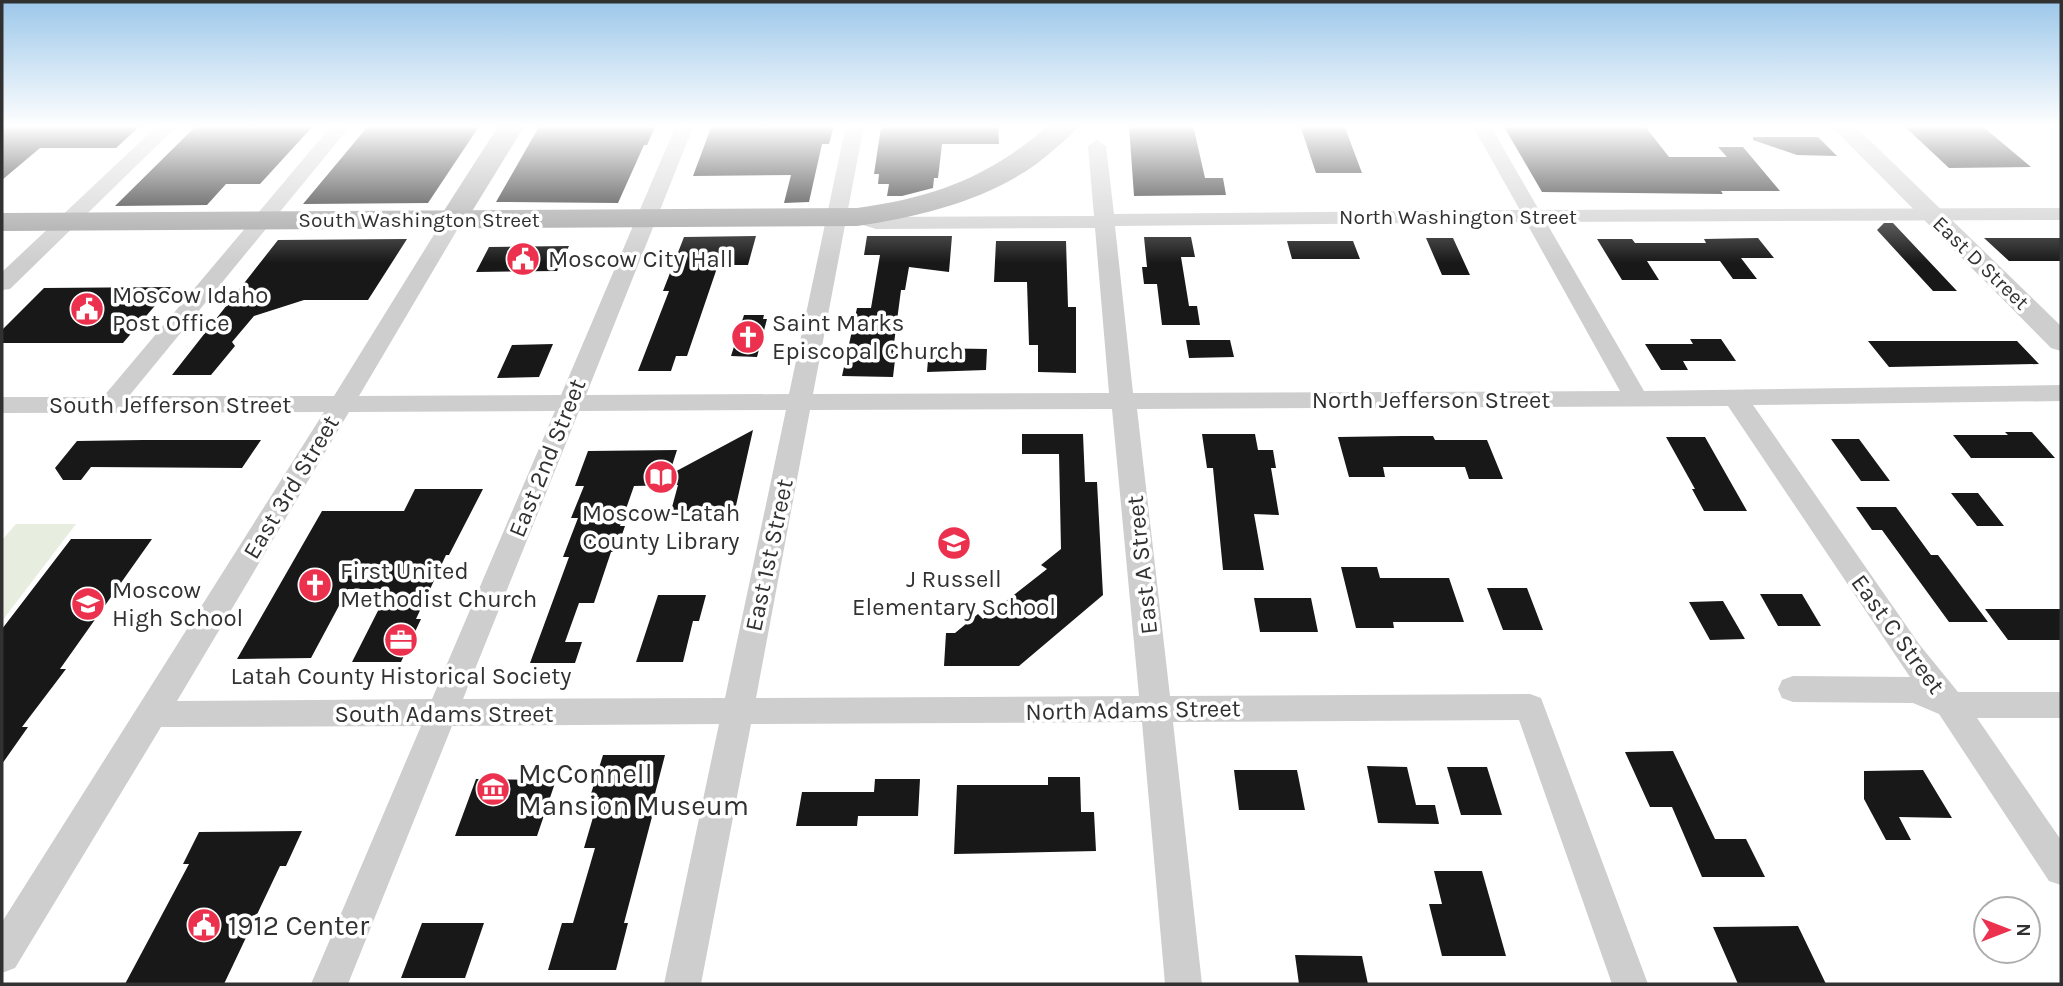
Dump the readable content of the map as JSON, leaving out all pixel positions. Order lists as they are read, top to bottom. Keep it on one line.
{"streets":{"highway":["South Washington Street"],"main road":["East 3rd Street"],"street":["North Washington Street","East D Street","North Jefferson Street","South Jefferson Street","East 2nd Street","East 1st Street","East A Street","East C Street","North Adams Street","South Adams Street"]},"crossings":[["North Washington Street","South Washington Street"],["North Washington Street","East D Street"],["North Washington Street","East 1st Street"],["North Washington Street","East A Street"],["South Washington Street","East 2nd Street"],["South Washington Street","East 3rd Street"],["South Washington Street","East 1st Street"],["North Jefferson Street","South Jefferson Street"],["North Jefferson Street","East 1st Street"],["North Jefferson Street","East A Street"],["North Jefferson Street","East C Street"],["South Jefferson Street","East 2nd Street"],["South Jefferson Street","East 3rd Street"],["South Jefferson Street","East 1st Street"],["East 2nd Street","South Adams Street"],["East 3rd Street","South Adams Street"],["East 1st Street","North Adams Street"],["East 1st Street","South Adams Street"],["East A Street","North Adams Street"],["North Adams Street","South Adams Street"]],"places":{"public building":["Moscow City Hall","Moscow Idaho Post Office","1912 Center"],"church":["Saint Marks Episcopal Church","First United Methodist Church"],"library":["Moscow-Latah County Library"],"school or university":["J Russell Elementary School","Moscow High School"],"office":["Latah County Historical Society"],"museum":["McConnell Mansion Museum"]},"north":"right"}
